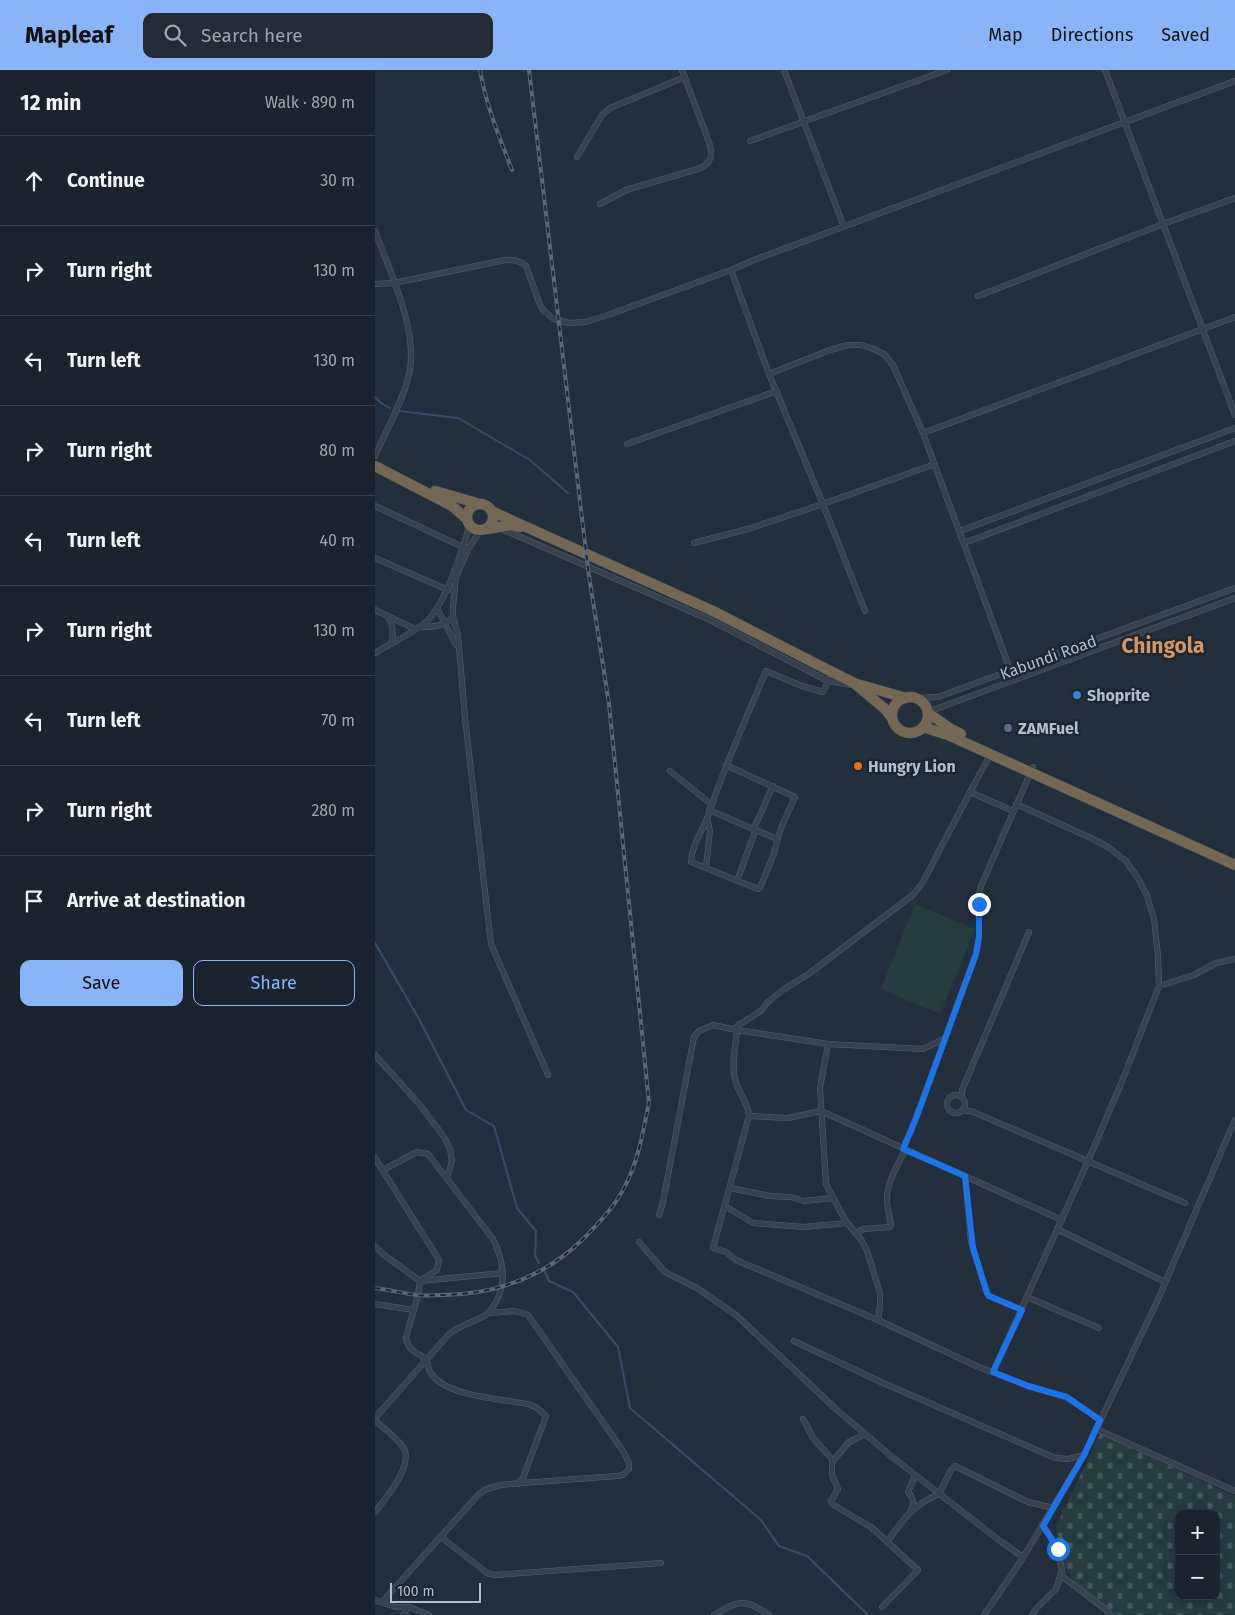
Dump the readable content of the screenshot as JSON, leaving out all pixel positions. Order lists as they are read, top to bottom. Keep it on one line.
{"streets":{"street":["Kabundi Road"]},"districts":["Chingola"],"places":["Shoprite","ZAMFuel","Hungry Lion"],"scale_bar":"100 m","page":{"header":"Mapleaf","search":"Search here","nav":["Map","Directions","Saved"],"heading":["12 min","Walk · 890 m"],"list":[["Continue","30 m"],["Turn right","130 m"],["Turn left","130 m"],["Turn right","80 m"],["Turn left","40 m"],["Turn right","130 m"],["Turn left","70 m"],["Turn right","280 m"],"Arrive at destination"],"buttons":["Save","Share"],"map_buttons":["+","−"],"scale":"100 m"}}
